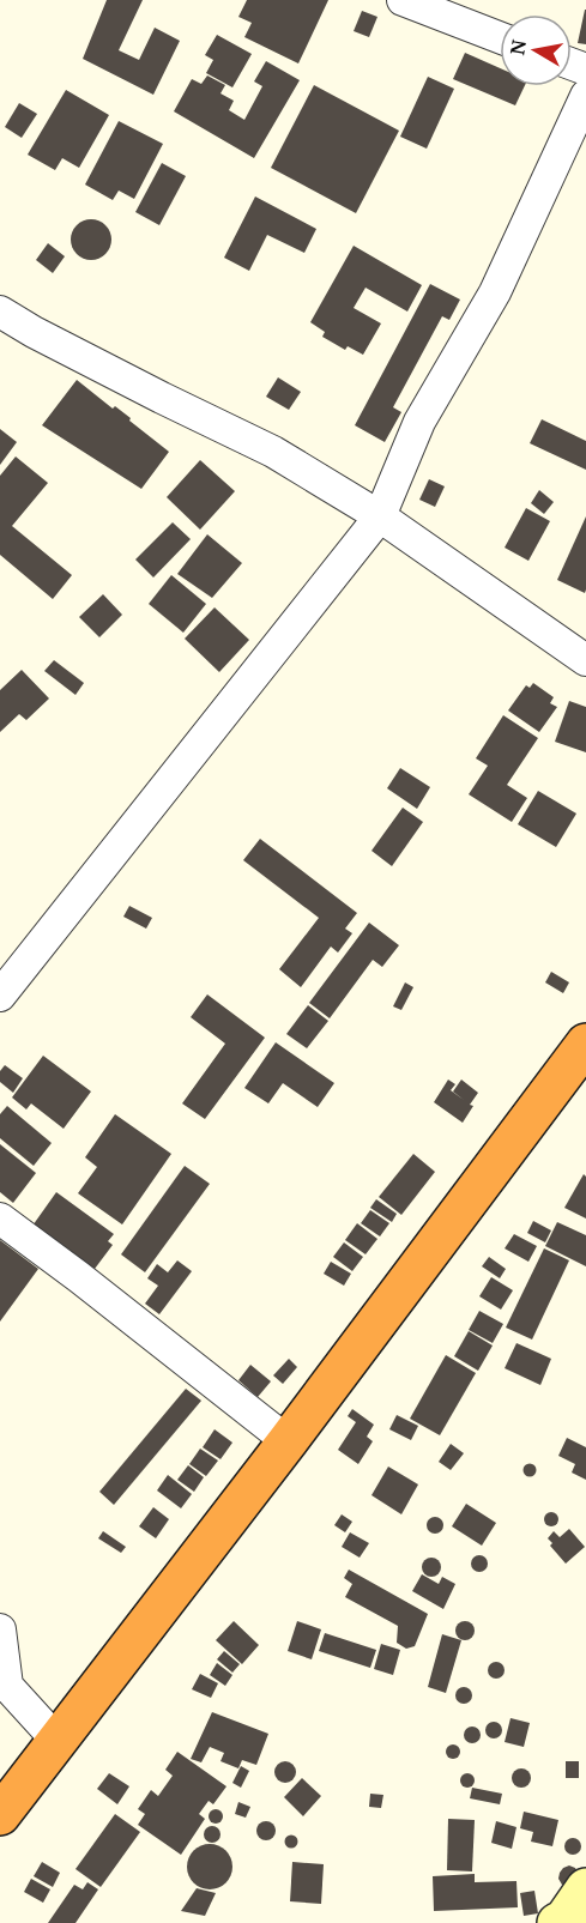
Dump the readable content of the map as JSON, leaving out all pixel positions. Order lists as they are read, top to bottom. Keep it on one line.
{"north":"left"}
